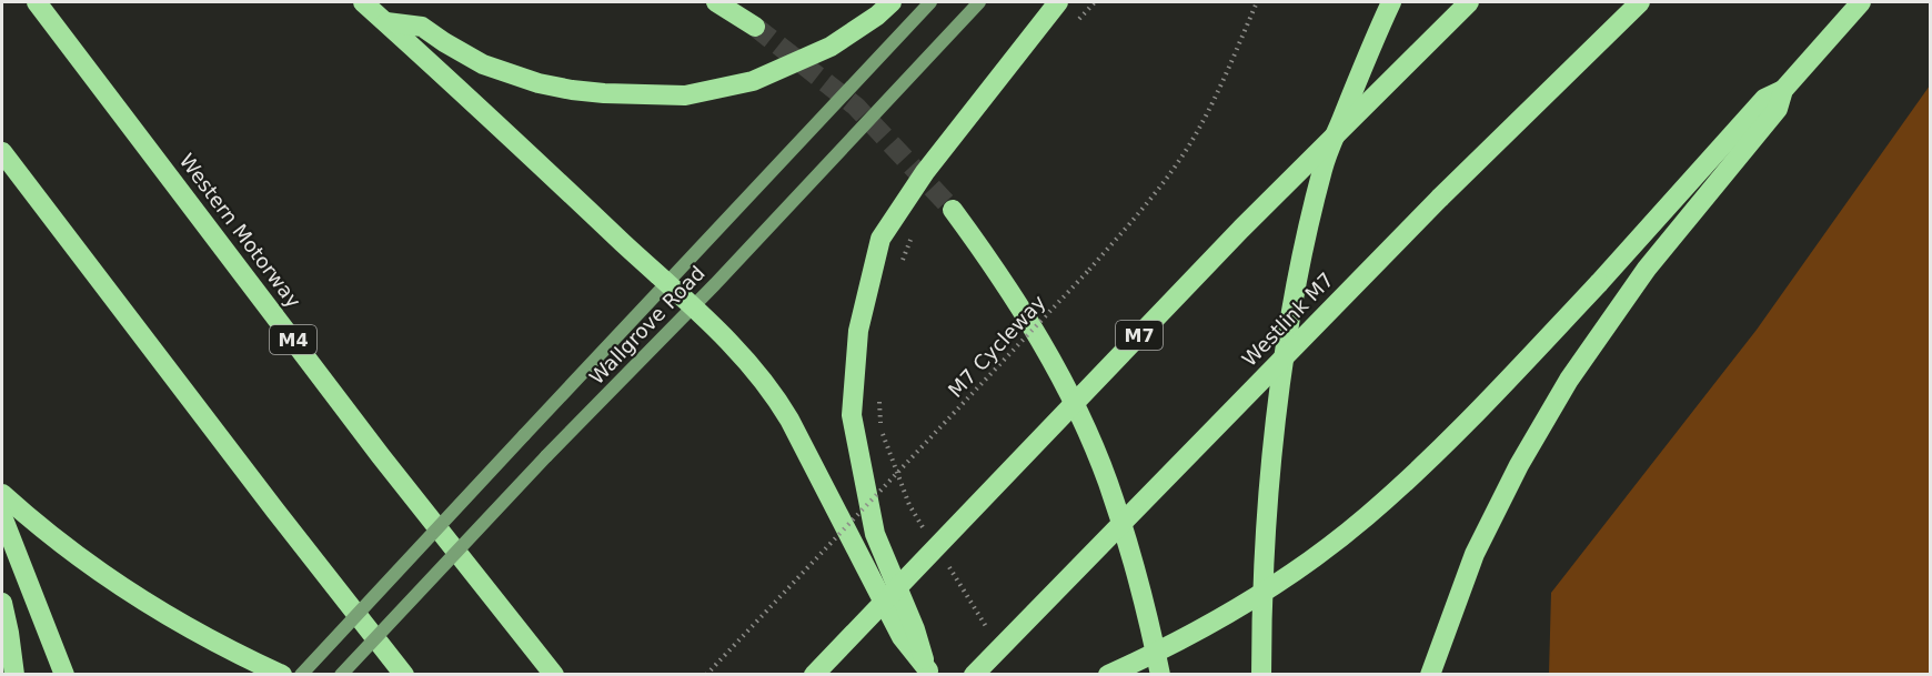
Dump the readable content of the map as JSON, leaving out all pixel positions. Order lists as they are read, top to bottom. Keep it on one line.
{"streets":{"highway":["Western Motorway","Westlink M7","M7","M4"],"main road":["Wallgrove Road"],"path":["M7 Cycleway"]}}
